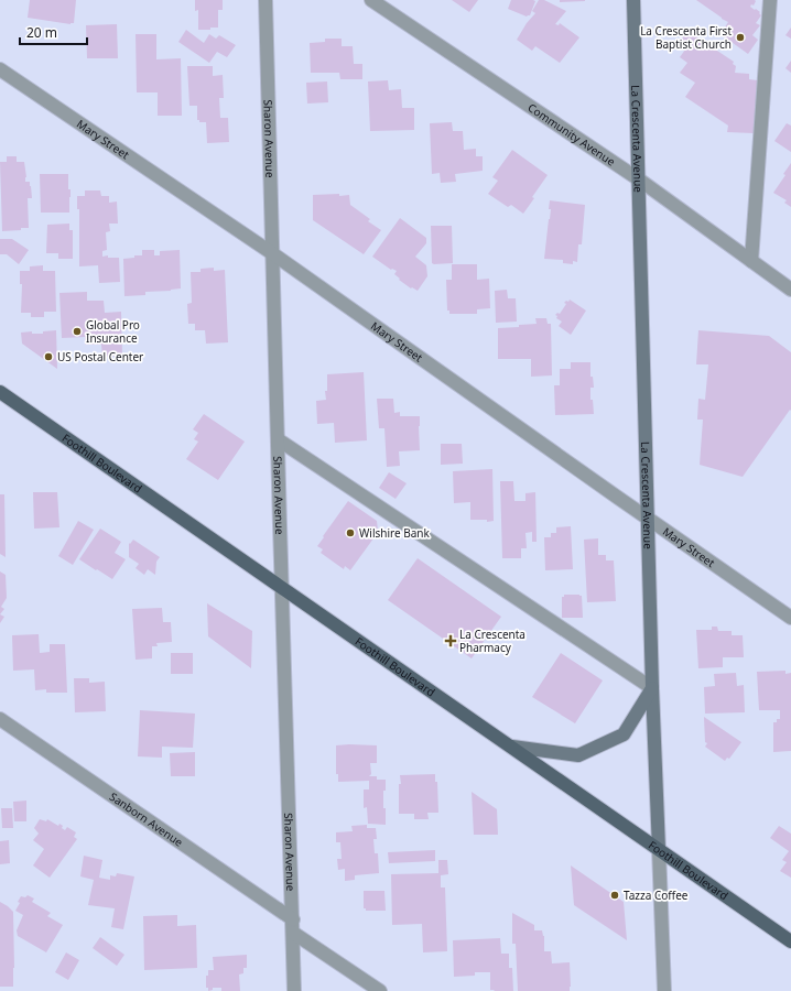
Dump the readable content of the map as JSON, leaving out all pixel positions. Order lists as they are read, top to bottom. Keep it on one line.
{"streets":{"main road":["La Crescenta Avenue","Foothill Boulevard"],"street":["Community Avenue","Mary Street","Sharon Avenue","Sanborn Avenue"]},"crossings":[["Community Avenue","La Crescenta Avenue"],["Mary Street","Sharon Avenue"],["Mary Street","La Crescenta Avenue"],["Sharon Avenue","Foothill Boulevard"],["Sharon Avenue","Sanborn Avenue"],["La Crescenta Avenue","Foothill Boulevard"]],"places":{"other":["La Crescenta First Baptist Church","Global Pro Insurance","US Postal Center","Wilshire Bank","Tazza Coffee"],"health":["La Crescenta Pharmacy"]},"scale_bar":"20 m"}
